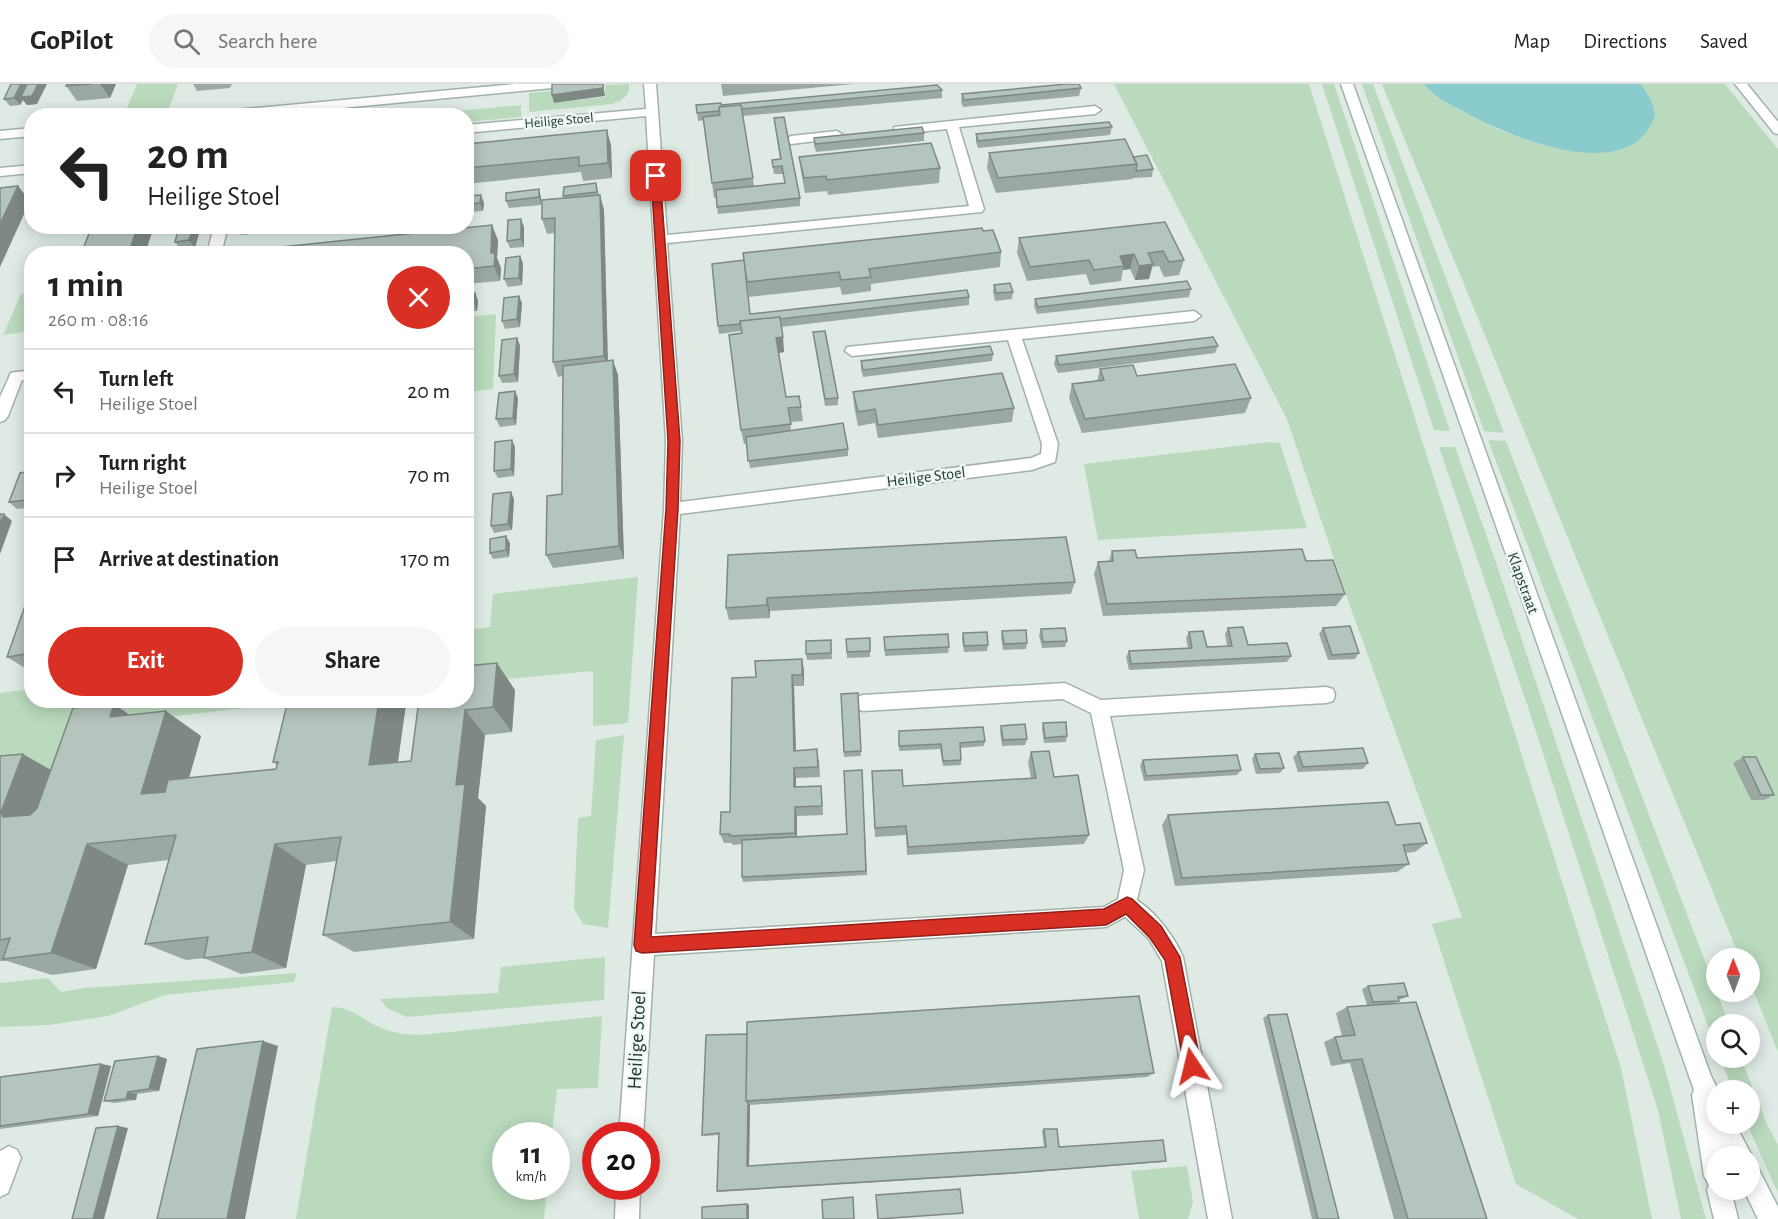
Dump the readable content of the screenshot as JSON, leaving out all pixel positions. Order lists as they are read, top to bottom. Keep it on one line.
{"streets":{"street":["Heilige Stoel","Klapstraat"]},"north":"top","page":{"header":"GoPilot","search":"Search here","nav":["Map","Directions","Saved"],"turn":["20 m","Heilige Stoel"],"heading":["1 min","260 m · 08:16"],"list":[{"name":"Turn left","note":"Heilige Stoel","value":"20 m"},{"name":"Turn right","note":"Heilige Stoel","value":"70 m"},{"name":"Arrive at destination","value":"170 m"}],"buttons":["Exit","Share"],"map_buttons":["+","−"],"speed":"11 km/h","limit":"20"}}
